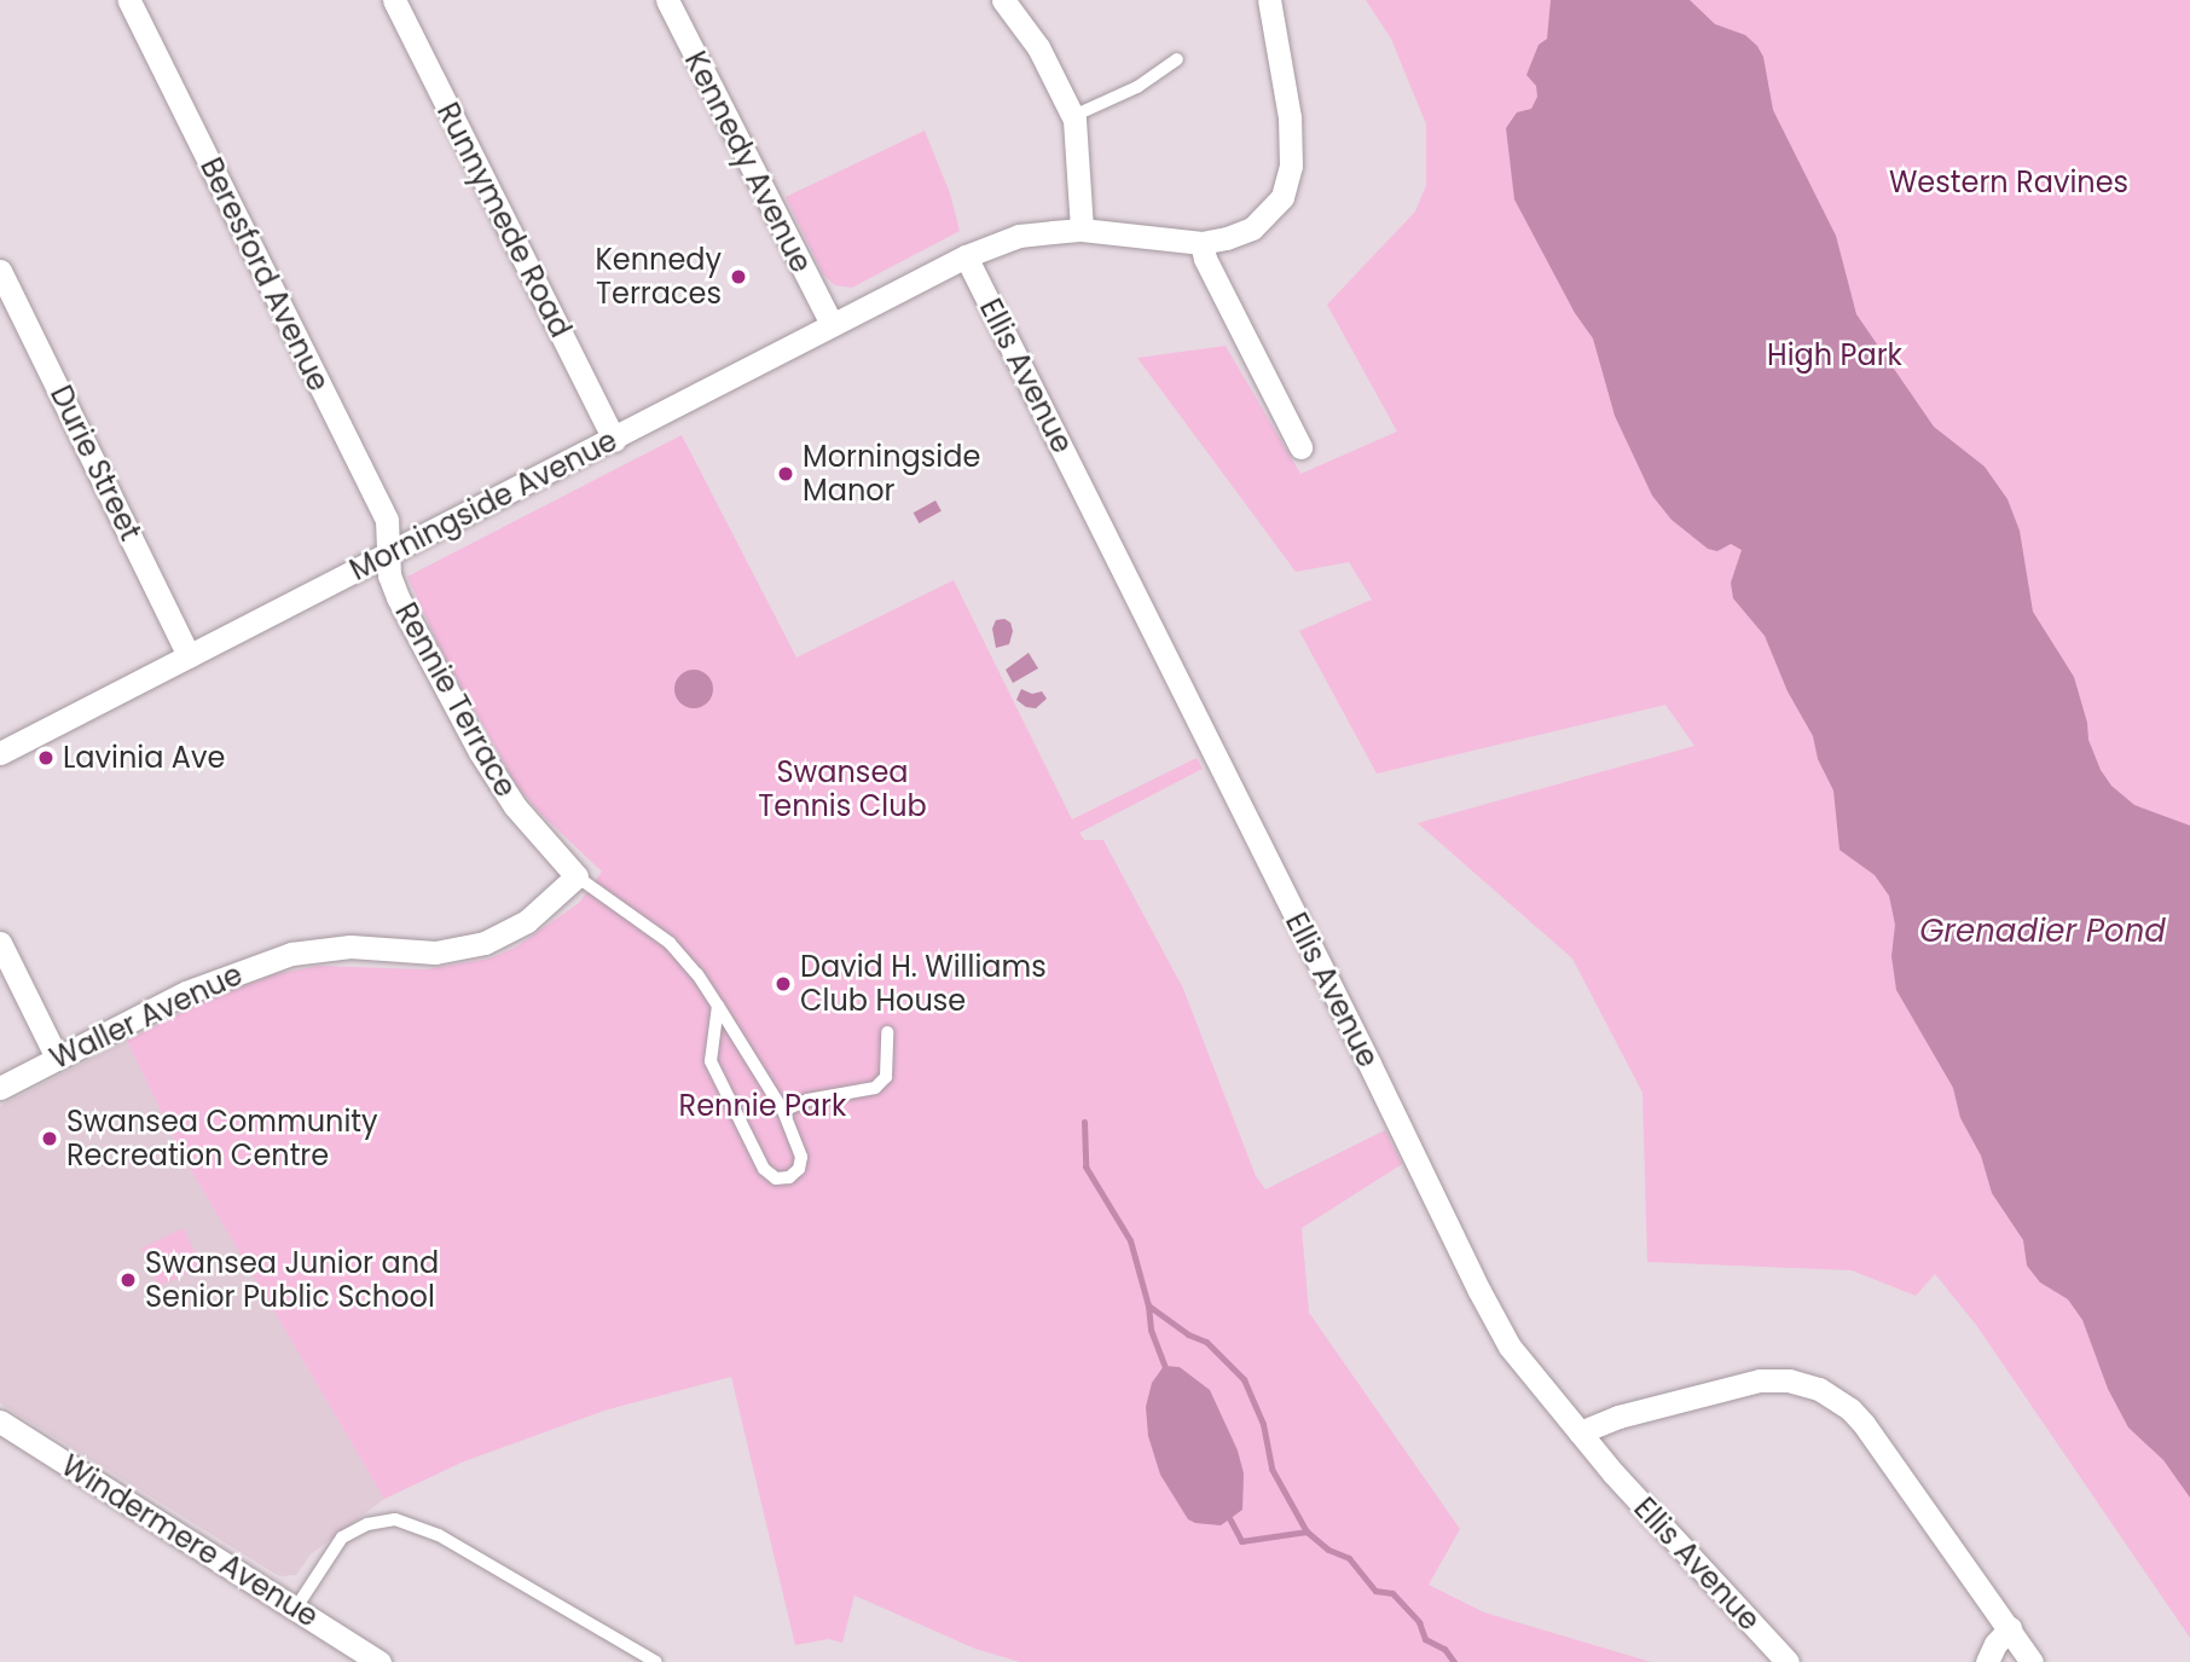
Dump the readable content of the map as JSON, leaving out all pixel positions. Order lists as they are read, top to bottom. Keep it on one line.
{"streets":{"street":["Kennedy Avenue","Runnymede Road","Beresford Avenue","Ellis Avenue","Durie Street","Morningside Avenue","Rennie Terrace","Waller Avenue","Windermere Avenue"]},"crossings":[["Kennedy Avenue","Morningside Avenue"],["Runnymede Road","Morningside Avenue"],["Beresford Avenue","Morningside Avenue"],["Beresford Avenue","Rennie Terrace"],["Ellis Avenue","Morningside Avenue"],["Durie Street","Morningside Avenue"],["Morningside Avenue","Rennie Terrace"],["Rennie Terrace","Waller Avenue"]],"water":["Grenadier Pond"],"parks":["Western Ravines","High Park","Swansea Tennis Club","Rennie Park"],"places":["Kennedy Terraces","Morningside Manor","Lavinia Ave","David H. Williams Club House","Swansea Community Recreation Centre","Swansea Junior and Senior Public School"]}
